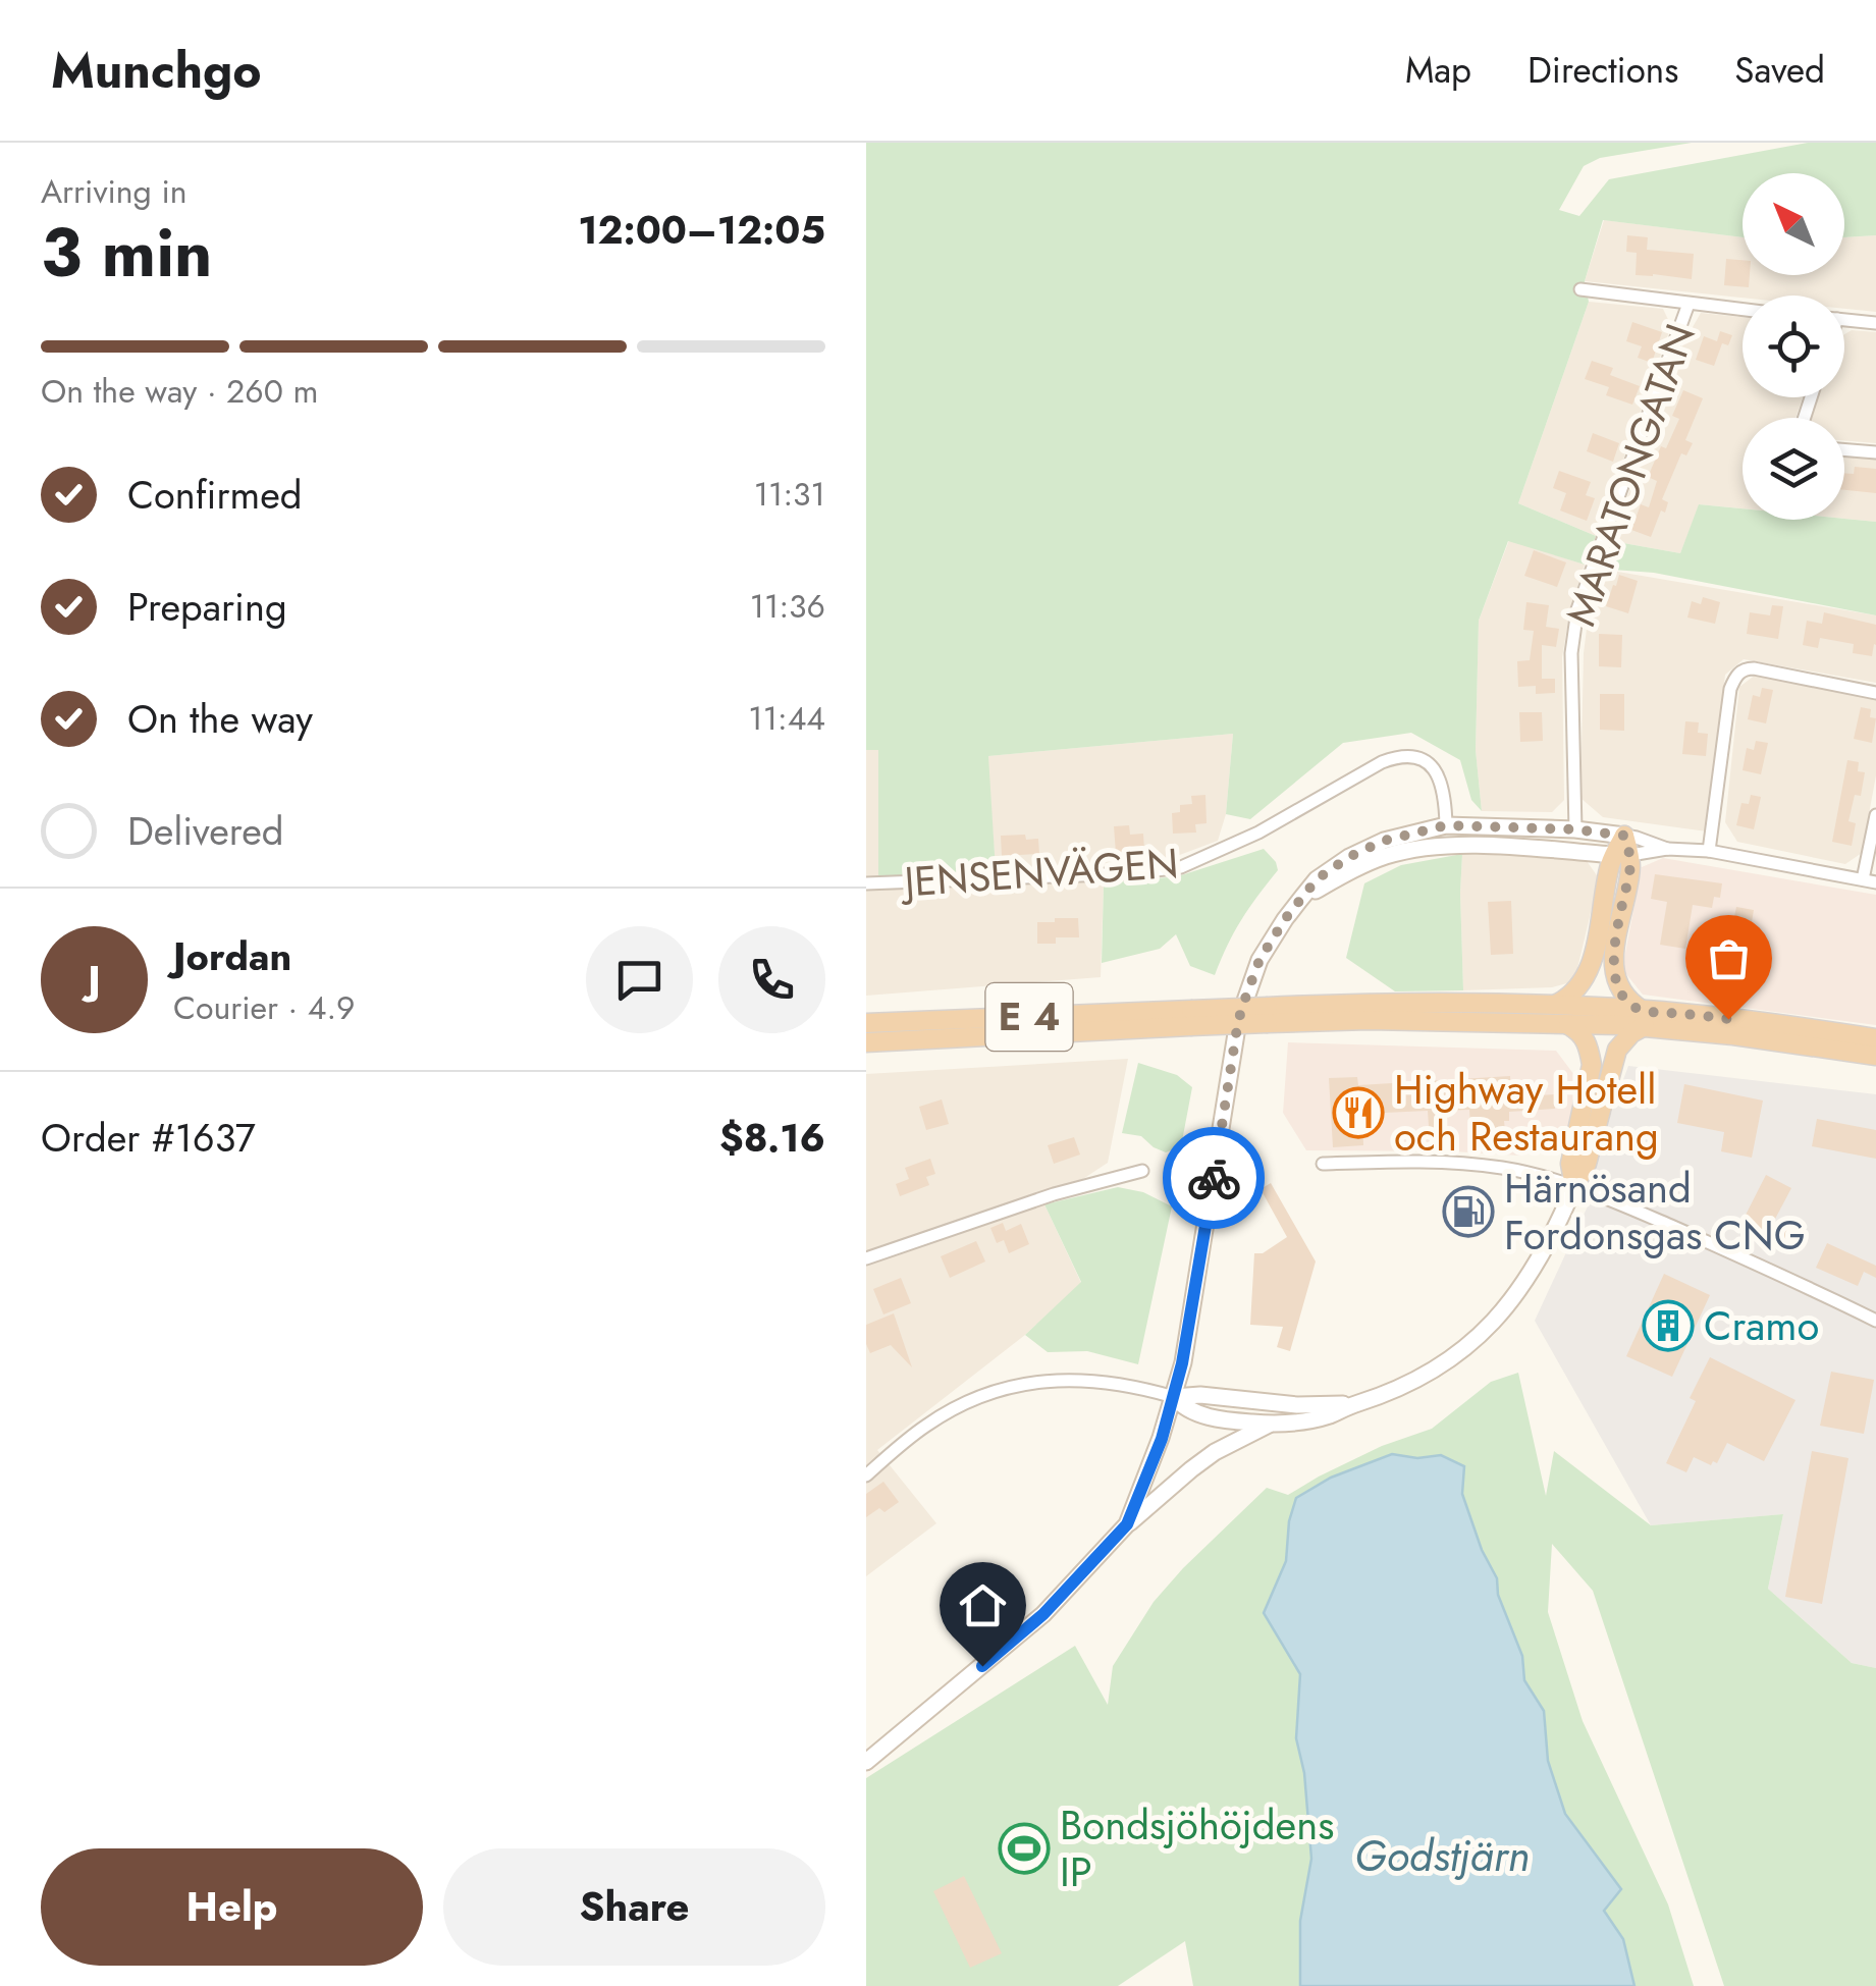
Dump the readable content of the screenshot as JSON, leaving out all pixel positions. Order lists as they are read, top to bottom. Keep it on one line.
{"streets":{"highway":["E 4"],"street":["MARATONGATAN","JENSENVÄGEN"]},"water":["Godstjärn"],"places":{"restaurant":["Highway Hotell och Restaurang"],"fuel station":["Härnösand Fordonsgas CNG"],"building":["Cramo"],"sports":["Bondsjöhöjdens IP"]},"north":"top left","page":{"header":"Munchgo","nav":["Map","Directions","Saved"],"heading":["3 min","Arriving in","12:00–12:05"],"panel":["Jordan","Courier · 4.9","Order #1637","$8.16"],"bar":"On the way · 260 m","list":[["Confirmed","11:31"],["Preparing","11:36"],["On the way","11:44"],"Delivered"],"round":"J","buttons":["Help","Share"]}}
